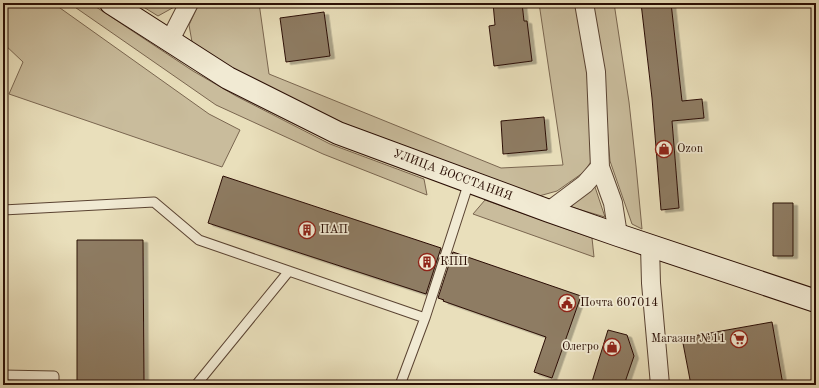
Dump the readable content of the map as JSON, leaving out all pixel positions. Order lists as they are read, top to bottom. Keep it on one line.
{"streets":{"main road":["УЛИЦА ВОССТАНИЯ"]},"places":{"shop":["Ozon","Олегро"],"building":["ПАП","КПП"],"public building":["Почта 607014"],"supermarket":["Магазин №11"]}}
